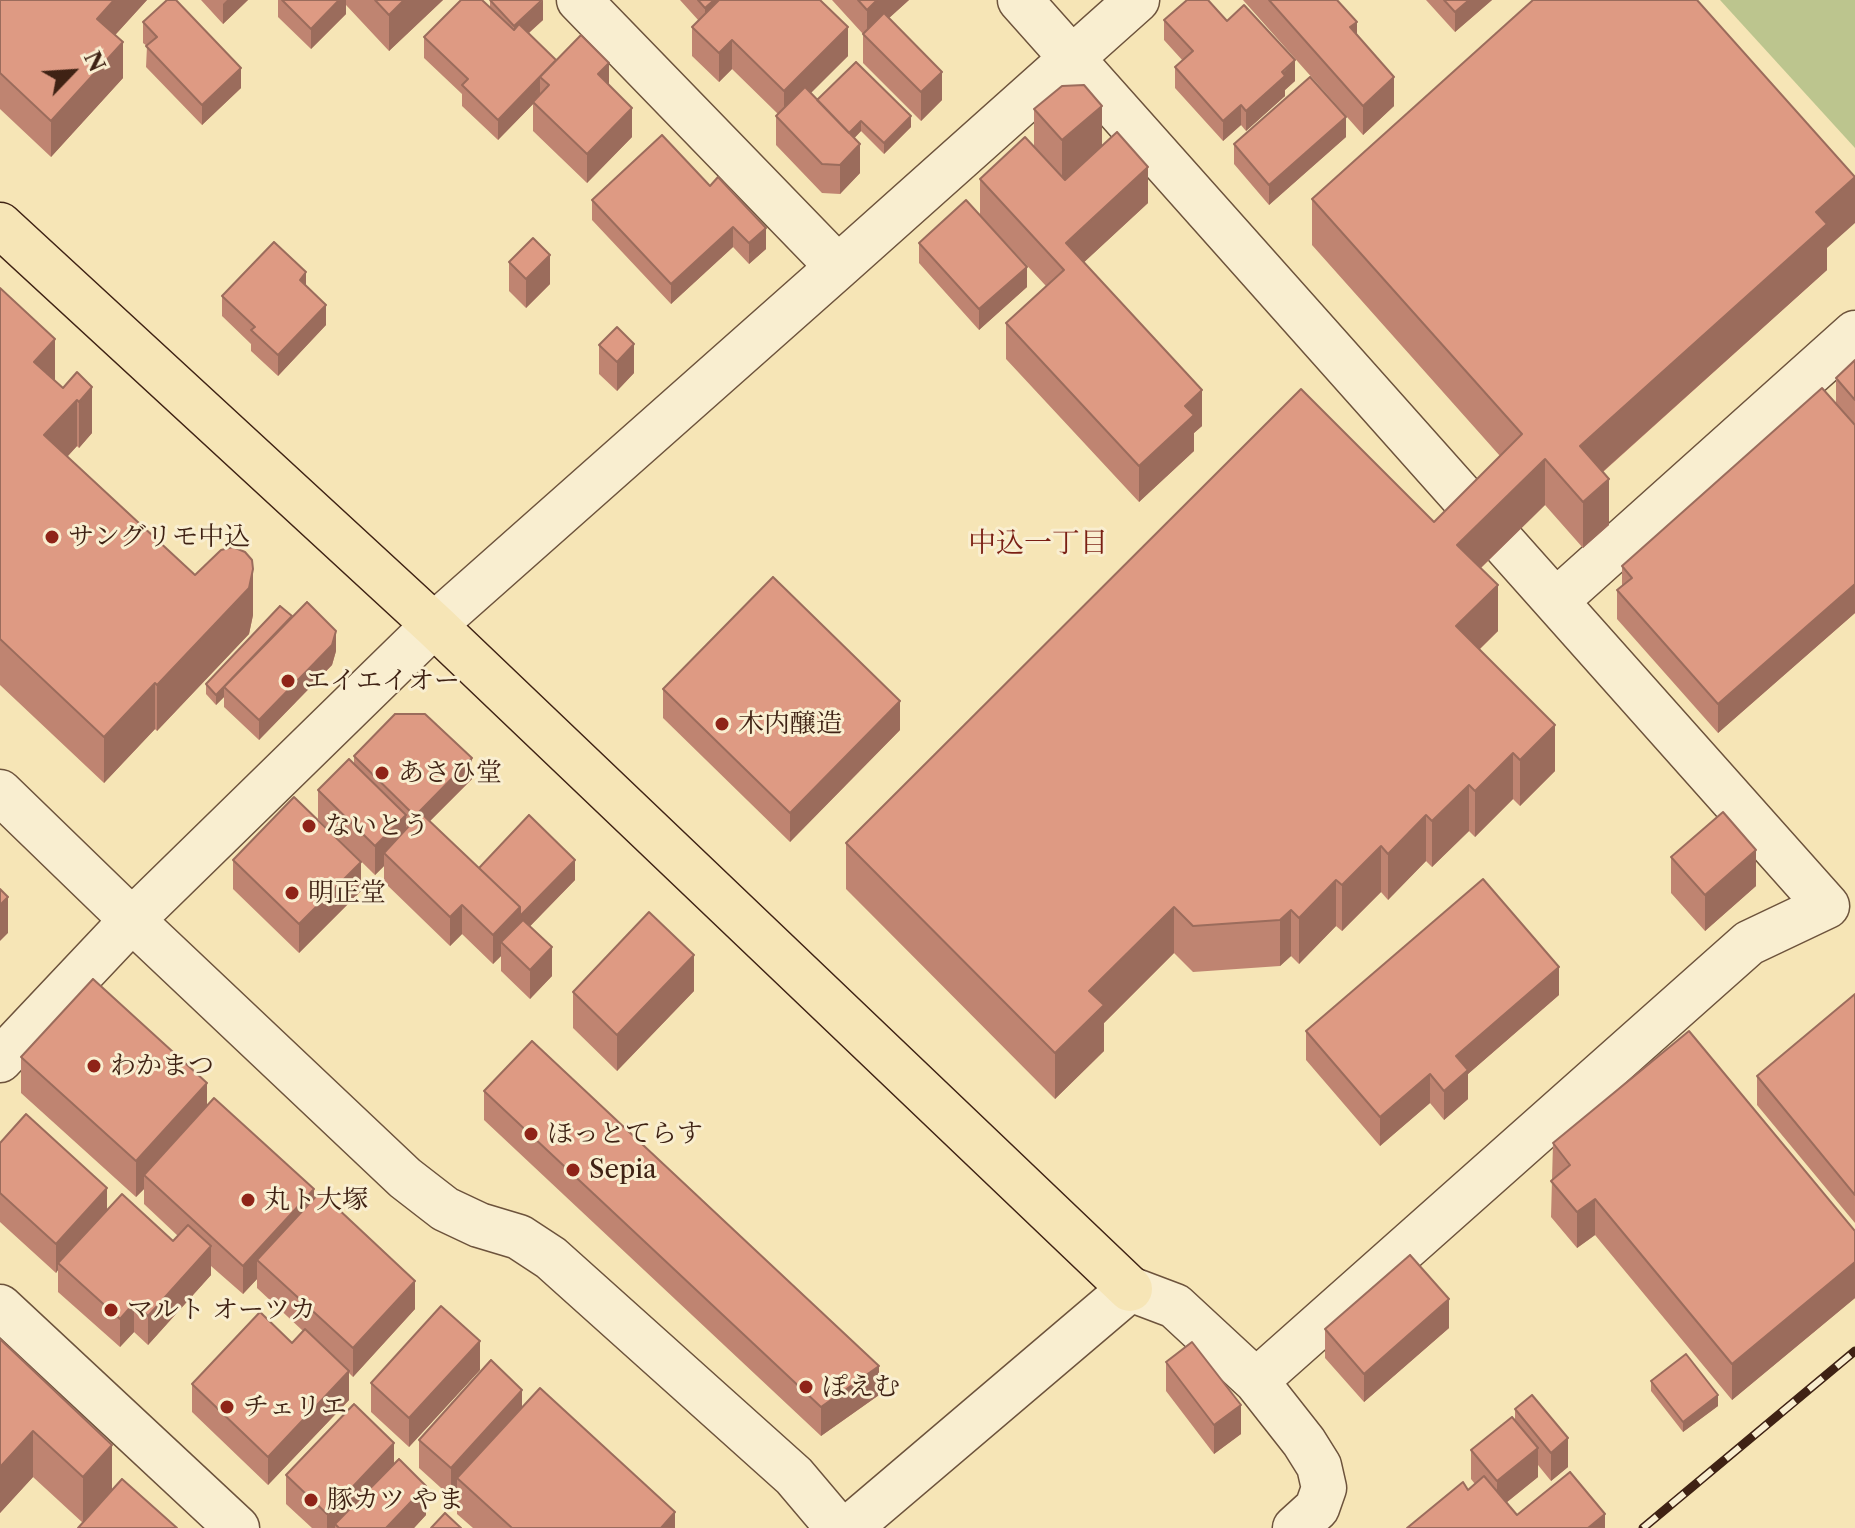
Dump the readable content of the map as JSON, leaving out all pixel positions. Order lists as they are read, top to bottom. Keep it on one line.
{"districts":["中込一丁目"],"places":["サングリモ中込","エイエイオー","木内醸造","あさひ堂","ないとう","明正堂","わかまつ","ほっとてらす","Sepia","丸ト大塚","マルト オーツカ","ぽえむ","チェリエ","豚カツ やま"],"north":"top right"}
